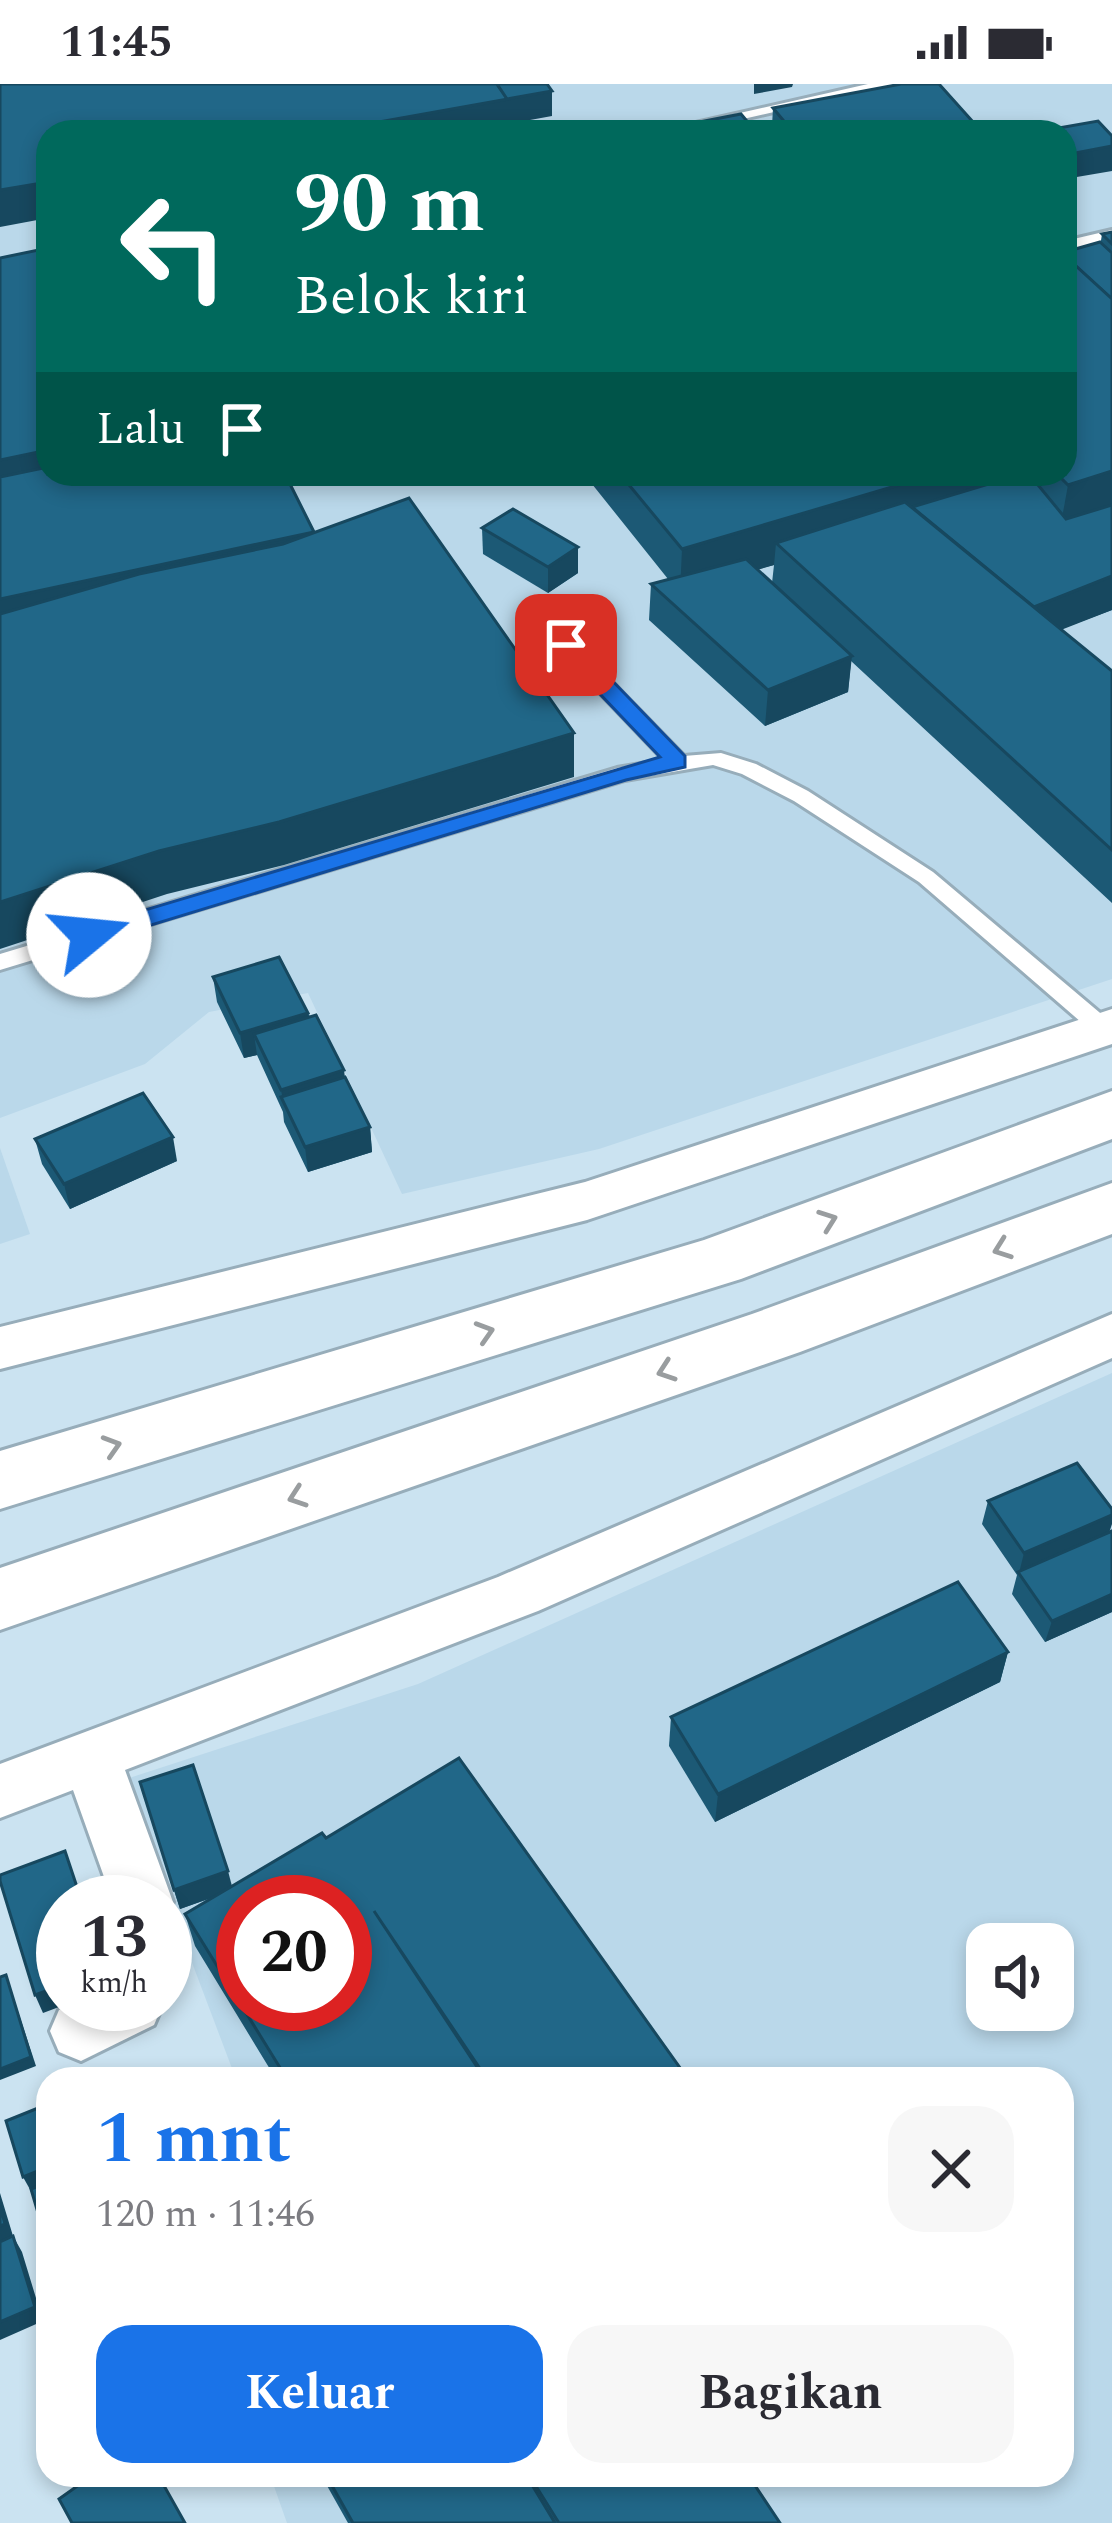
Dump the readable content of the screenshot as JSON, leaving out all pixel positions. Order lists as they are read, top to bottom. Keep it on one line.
{"page":{"status":"11:45","turn":["90 m","Belok kiri"],"then":"Lalu","speed":"13 km/h","limit":"20","heading":["1 mnt","120 m · 11:46"],"buttons":["Keluar","Bagikan"]}}
